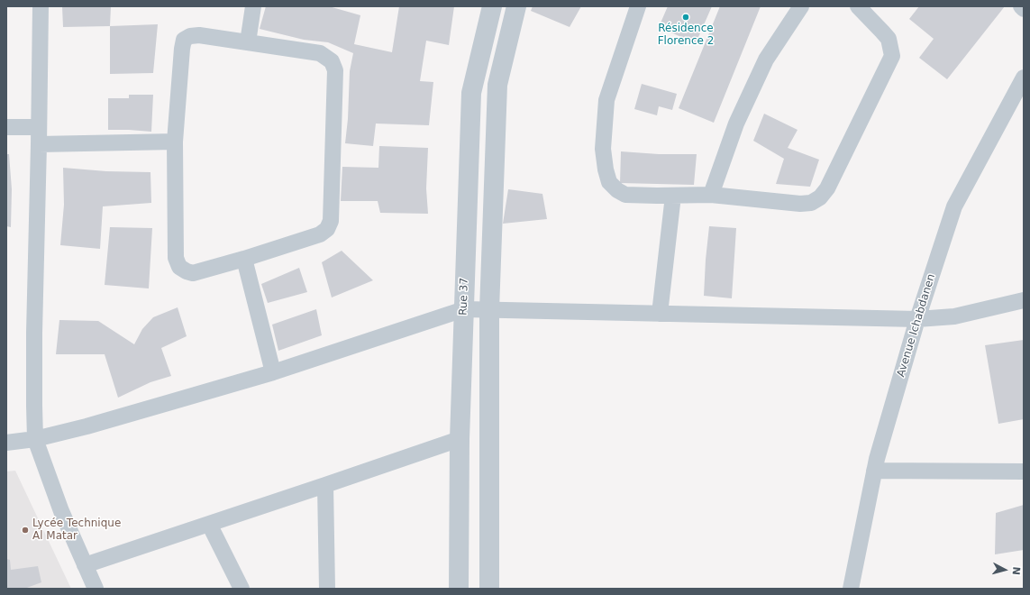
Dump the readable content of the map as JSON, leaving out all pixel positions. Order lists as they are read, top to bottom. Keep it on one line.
{"streets":{"street":["Rue 37","Avenue Ichabdanen"]},"places":["Résidence Florence 2","Lycée Technique Al Matar"],"north":"right"}
